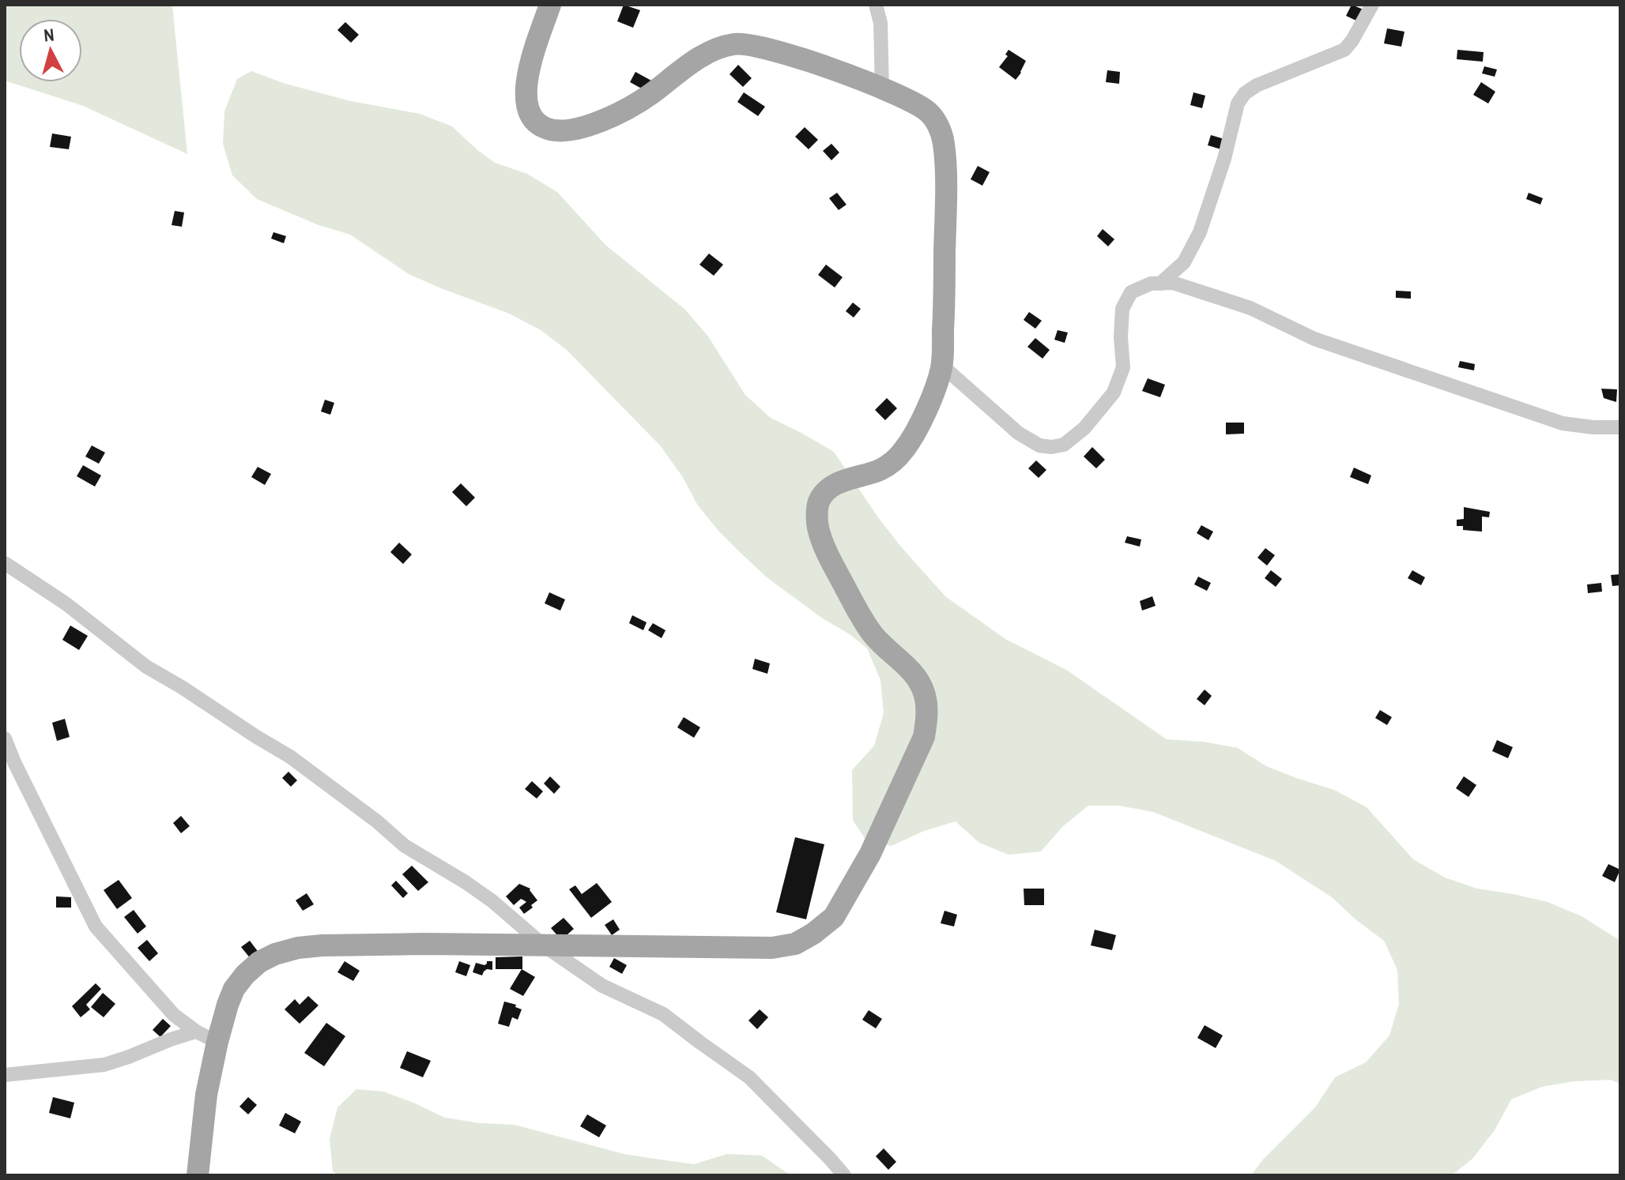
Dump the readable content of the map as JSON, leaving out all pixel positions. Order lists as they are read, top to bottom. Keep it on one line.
{"north":"top"}
